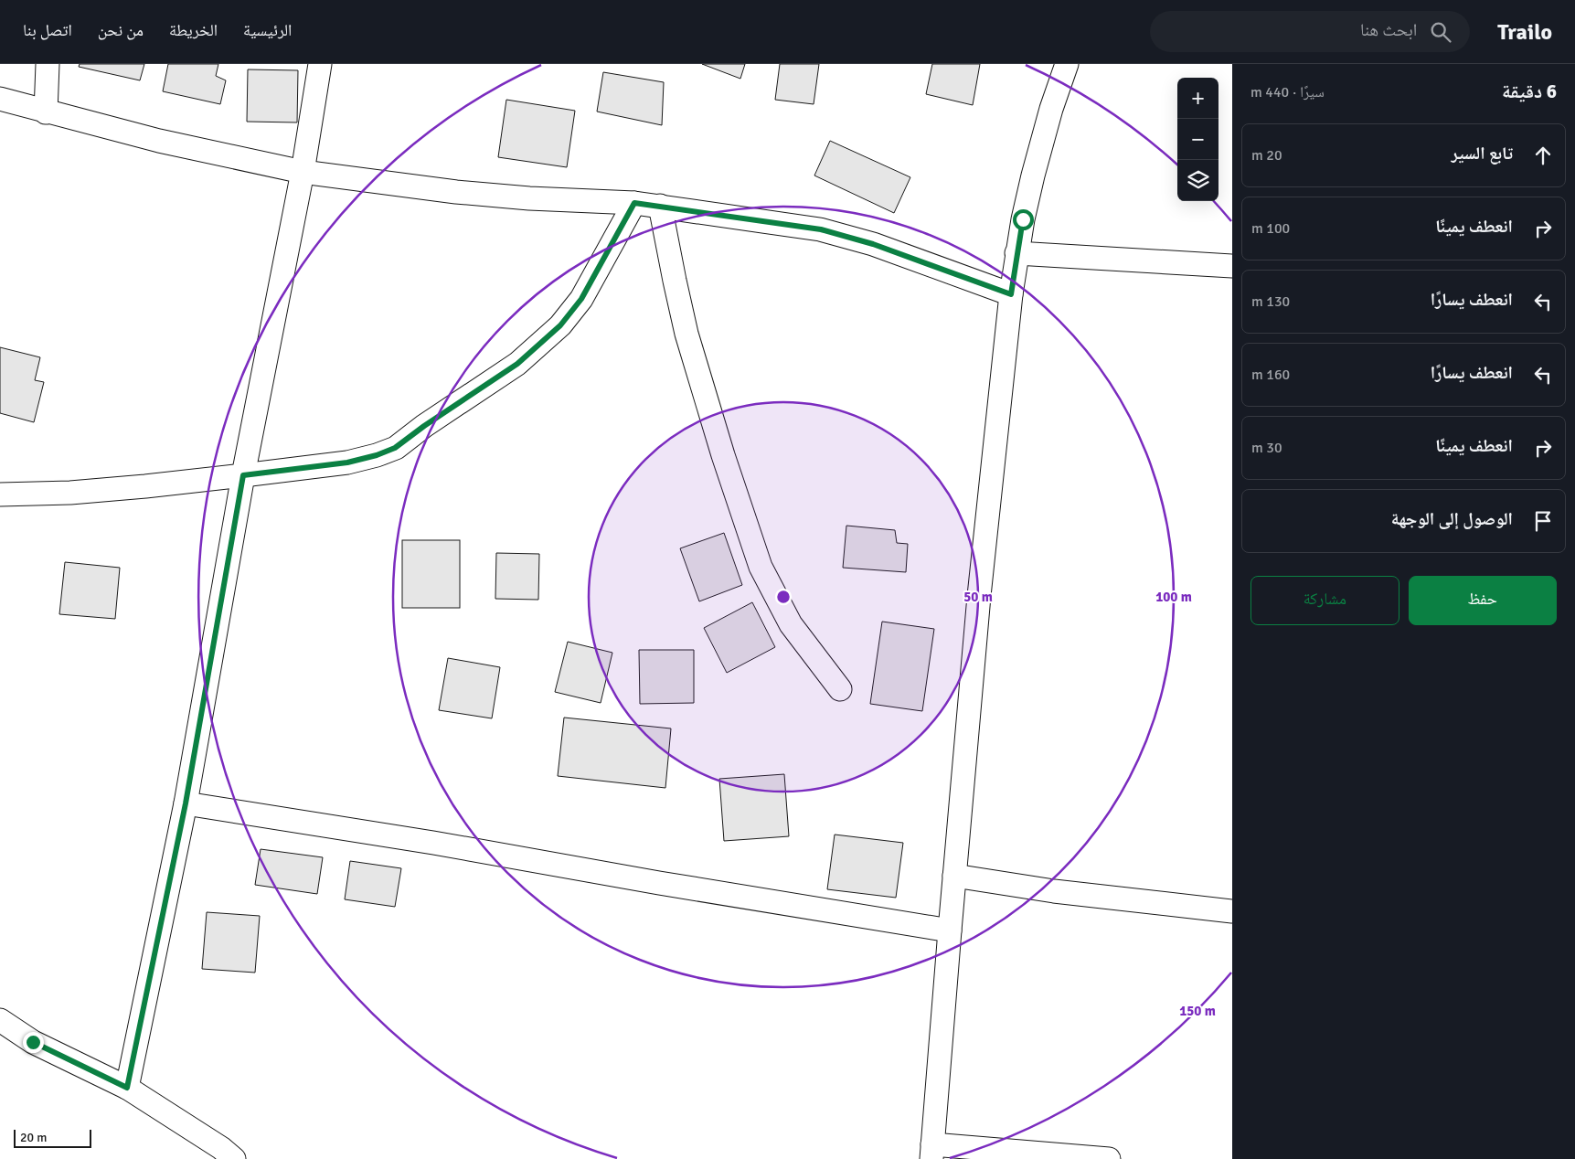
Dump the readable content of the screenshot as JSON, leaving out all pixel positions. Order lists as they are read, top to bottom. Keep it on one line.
{"scale_bar":"20 m","page":{"header":"Trailo","search":"ابحث هنا","nav":["الرئيسية","الخريطة","من نحن","اتصل بنا"],"heading":["6 دقيقة","سيرًا · 440 m"],"map_buttons":["+","−"],"list":[["تابع السير","20 m"],["انعطف يمينًا","100 m"],["انعطف يسارًا","130 m"],["انعطف يسارًا","160 m"],["انعطف يمينًا","30 m"],"الوصول إلى الوجهة"],"buttons":["حفظ","مشاركة"],"scale":"20 m"},"rings":["50 m","100 m","150 m"]}
